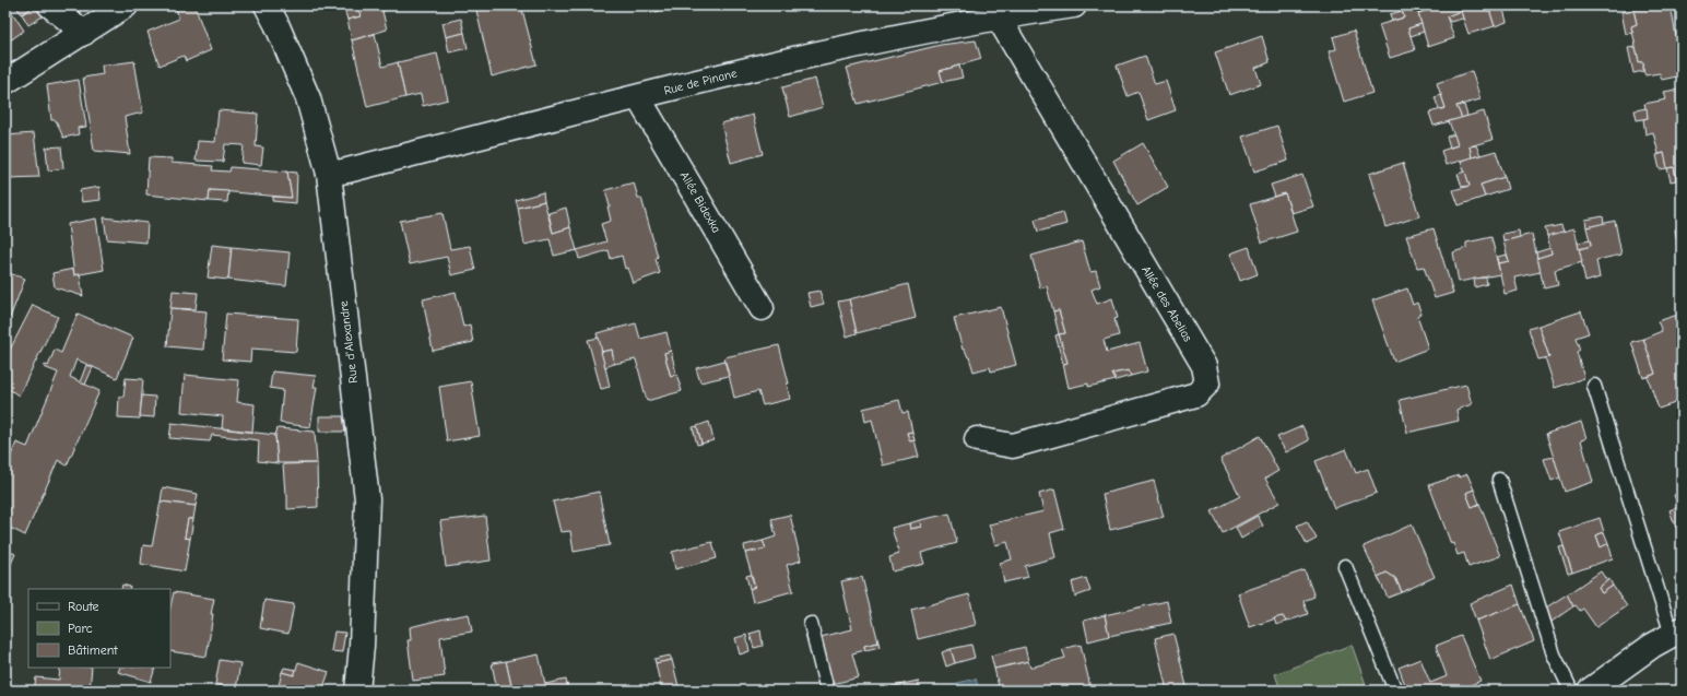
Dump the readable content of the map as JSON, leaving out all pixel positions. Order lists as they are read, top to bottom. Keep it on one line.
{"streets":{"street":["Rue de Pinane","Allée Bidexka","Allée des Abelias","Rue d'Alexandre"]},"crossings":[["Rue de Pinane","Allée Bidexka"],["Rue de Pinane","Allée des Abelias"],["Rue de Pinane","Rue d'Alexandre"]],"legend":["Route","Parc","Bâtiment"]}
